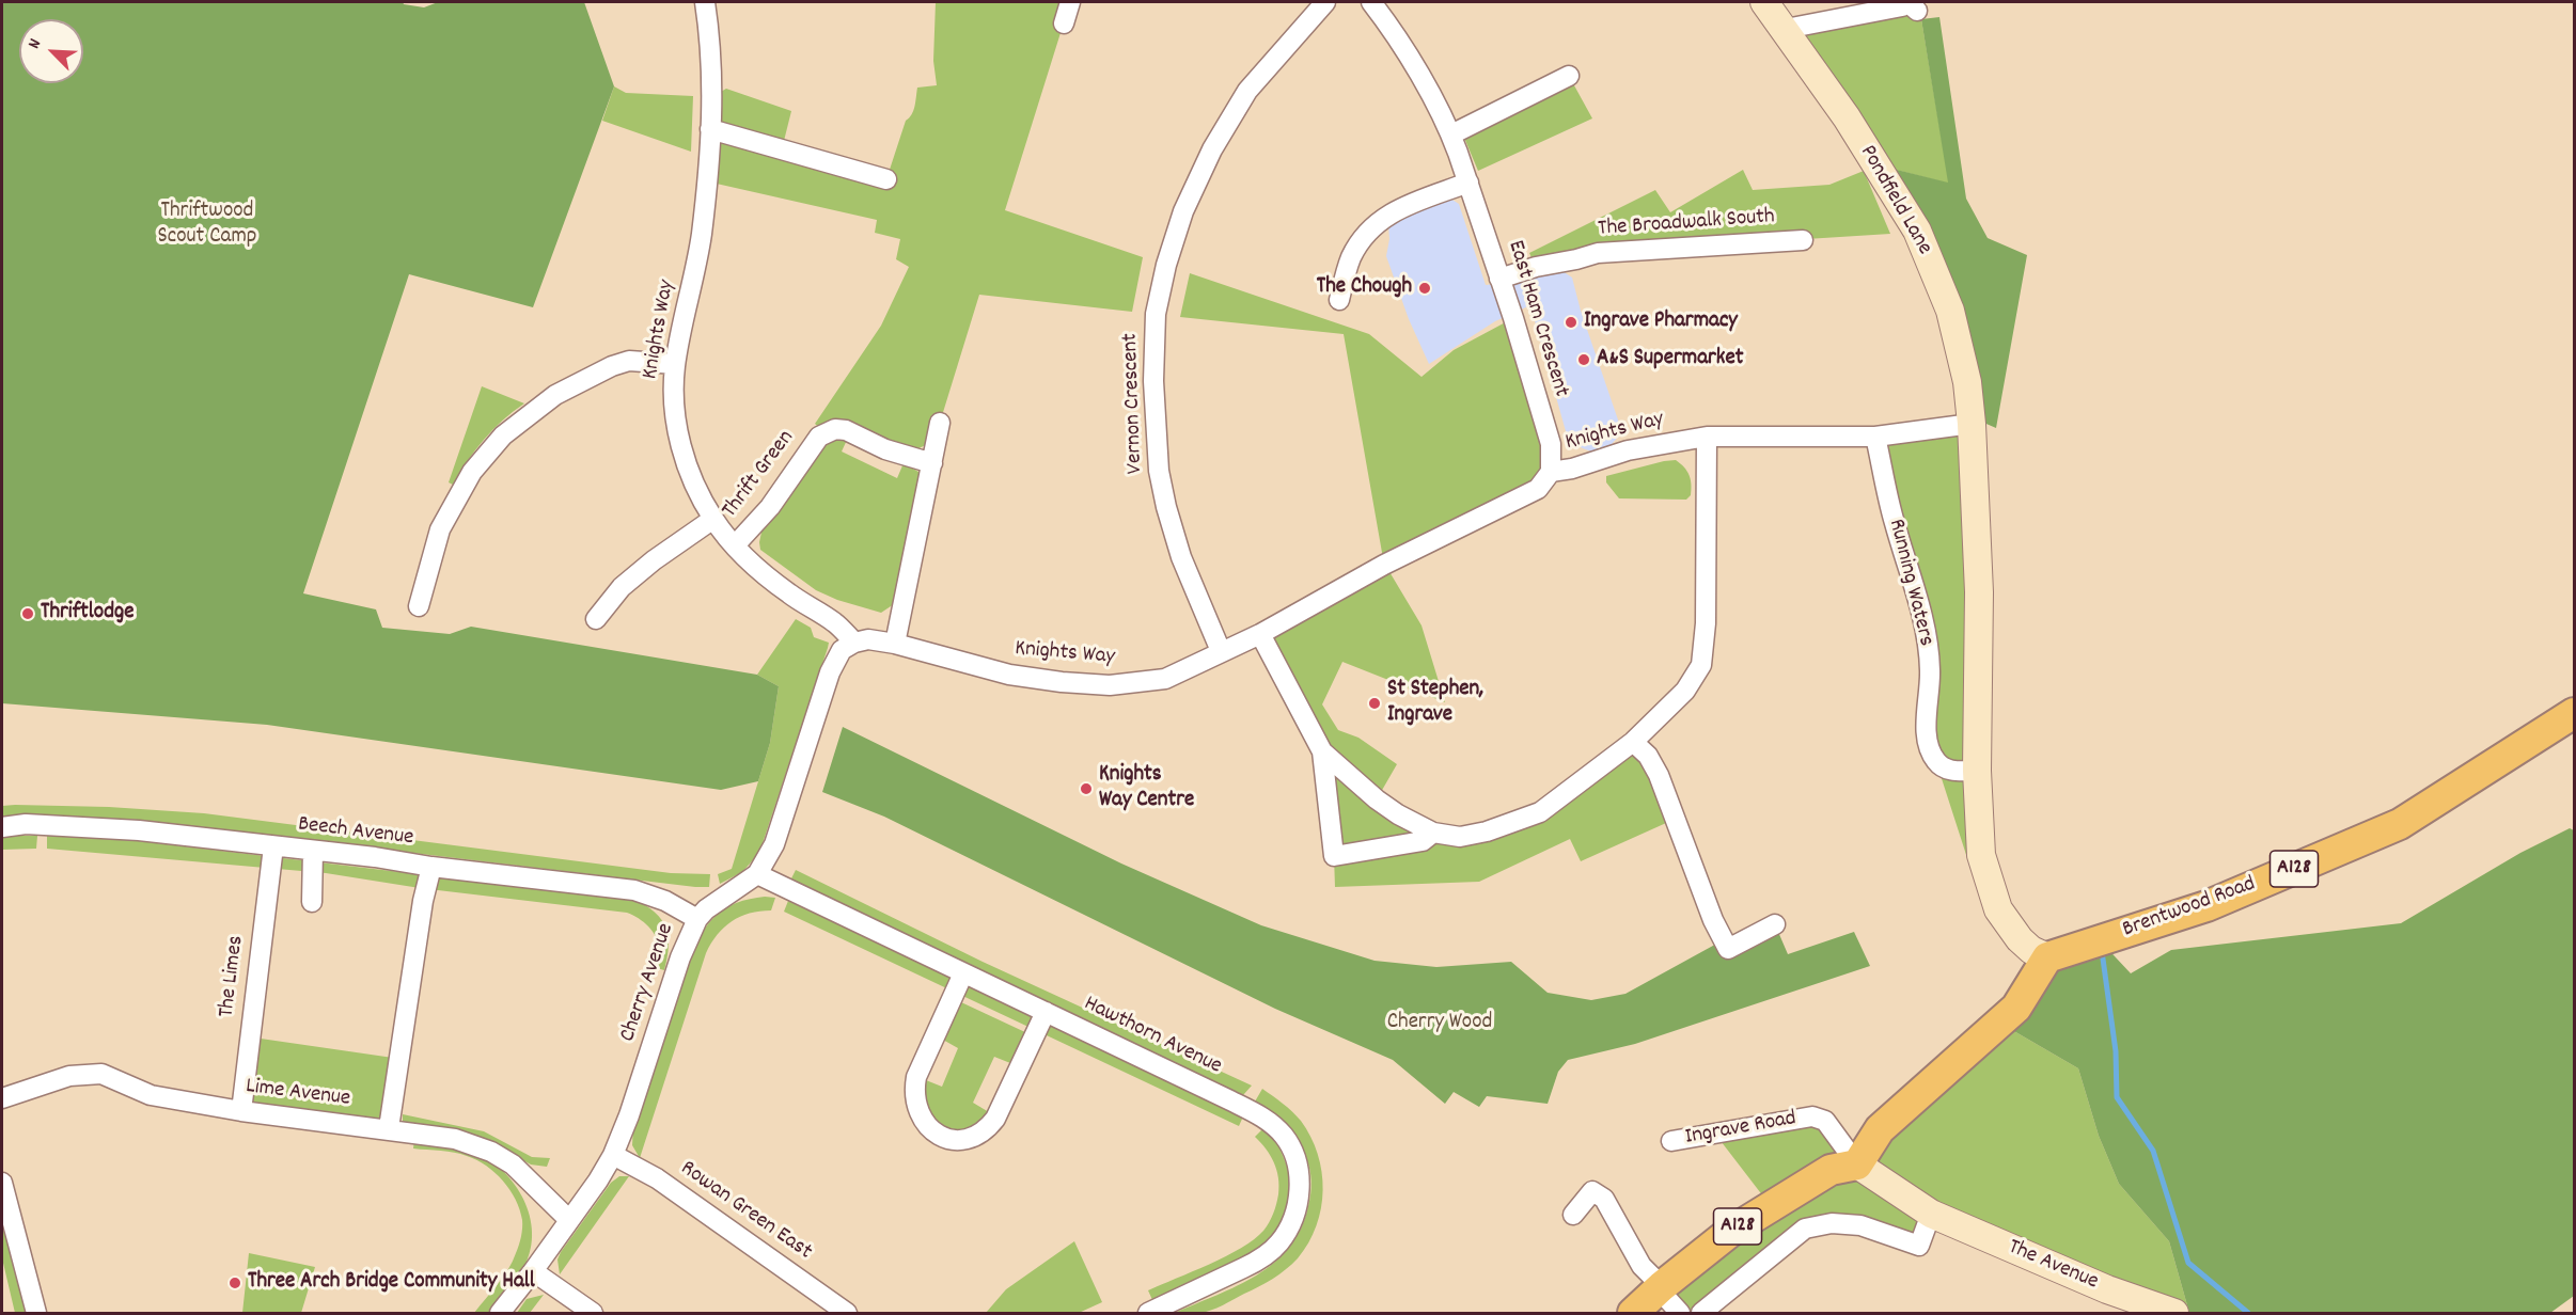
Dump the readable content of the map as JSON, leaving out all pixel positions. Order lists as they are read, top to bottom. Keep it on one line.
{"streets":{"main road":["A128","Brentwood Road"],"street":["Pondfield Lane","The Broadwalk South","East Ham Crescent","Knights Way","Vernon Crescent","Thrift Green","Running Waters","Beech Avenue","The Limes","Cherry Avenue","Hawthorn Avenue","Lime Avenue","Ingrave Road","Rowan Green East","The Avenue"]},"crossings":[["Pondfield Lane","Knights Way"],["The Broadwalk South","East Ham Crescent"],["East Ham Crescent","Knights Way"],["Knights Way","Vernon Crescent"],["Knights Way","Thrift Green"],["Knights Way","Running Waters"],["Knights Way","Cherry Avenue"],["Beech Avenue","The Limes"],["Beech Avenue","Cherry Avenue"],["A128","Ingrave Road"],["A128","The Avenue"],["The Limes","Lime Avenue"],["Cherry Avenue","Hawthorn Avenue"],["Cherry Avenue","Lime Avenue"],["Cherry Avenue","Rowan Green East"],["Ingrave Road","The Avenue"]],"parks":["Thriftwood Scout Camp","Cherry Wood"],"places":["The Chough","Ingrave Pharmacy","A&S Supermarket","Thriftlodge","St Stephen, Ingrave","Knights Way Centre","Three Arch Bridge Community Hall"],"north":"top left"}
